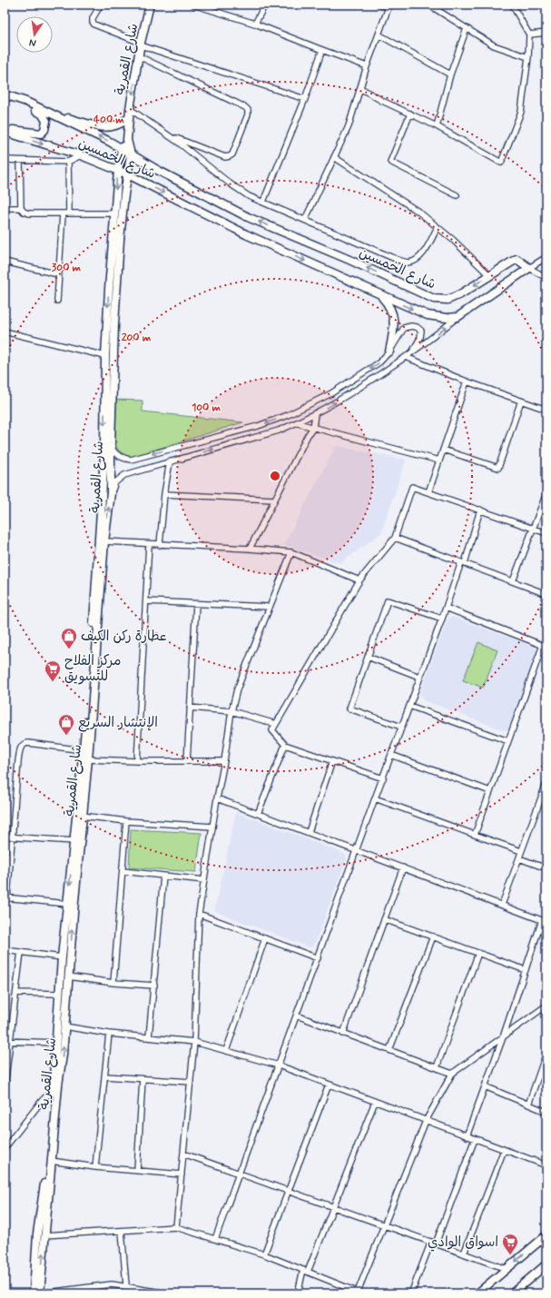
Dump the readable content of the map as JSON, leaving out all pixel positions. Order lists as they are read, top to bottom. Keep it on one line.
{"streets":{"street":["شارع القمرية","شارع الخمسين"]},"crossings":[["شارع القمرية","شارع الخمسين"]],"places":{"shop":["عطارة ركن الكيف","الإنتشار السريع"],"supermarket":["مركز الفلاح للتسويق","اسواق الوادي"]},"north":"bottom","rings":["400 m","300 m","200 m","100 m"]}
